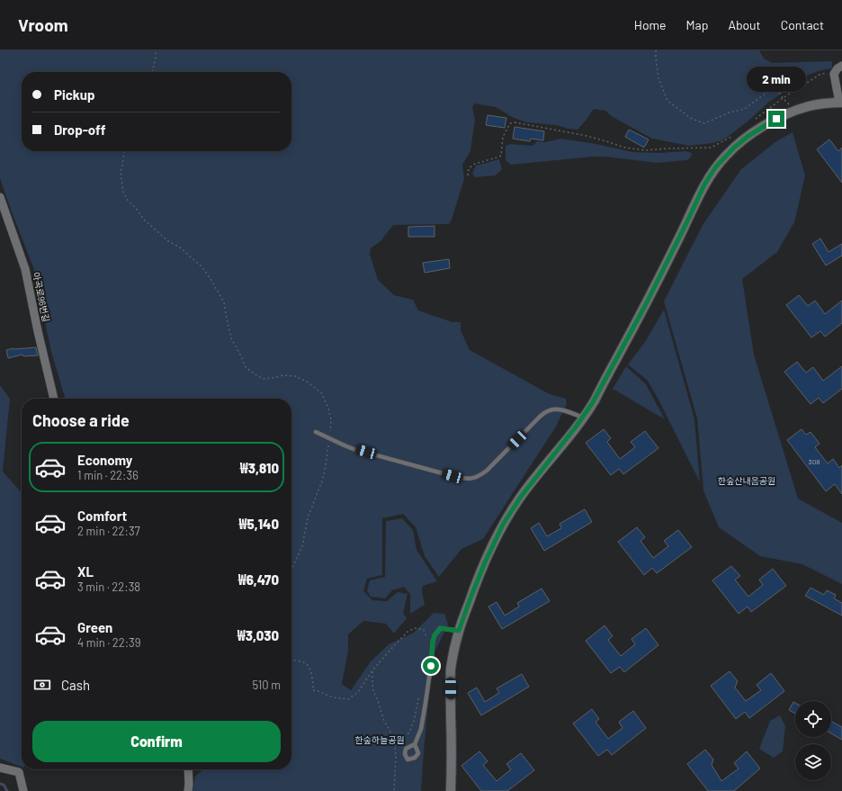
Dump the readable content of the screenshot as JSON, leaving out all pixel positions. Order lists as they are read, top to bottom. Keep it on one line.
{"streets":{"street":["아곡로96번길"]},"parks":["한숲산내음공원","한숲하늘공원"],"house_numbers":["308"],"page":{"header":"Vroom","nav":["Home","Map","About","Contact"],"bubble":"2 min","banner":["Pickup","Drop-off"],"heading":"Choose a ride","list":[{"name":"Economy","note":"1 min · 22:36","value":"₩3,810"},{"name":"Comfort","note":"2 min · 22:37","value":"₩5,140"},{"name":"XL","note":"3 min · 22:38","value":"₩6,470"},{"name":"Green","note":"4 min · 22:39","value":"₩3,030"}],"pay":["Cash","510 m"],"buttons":"Confirm"}}
